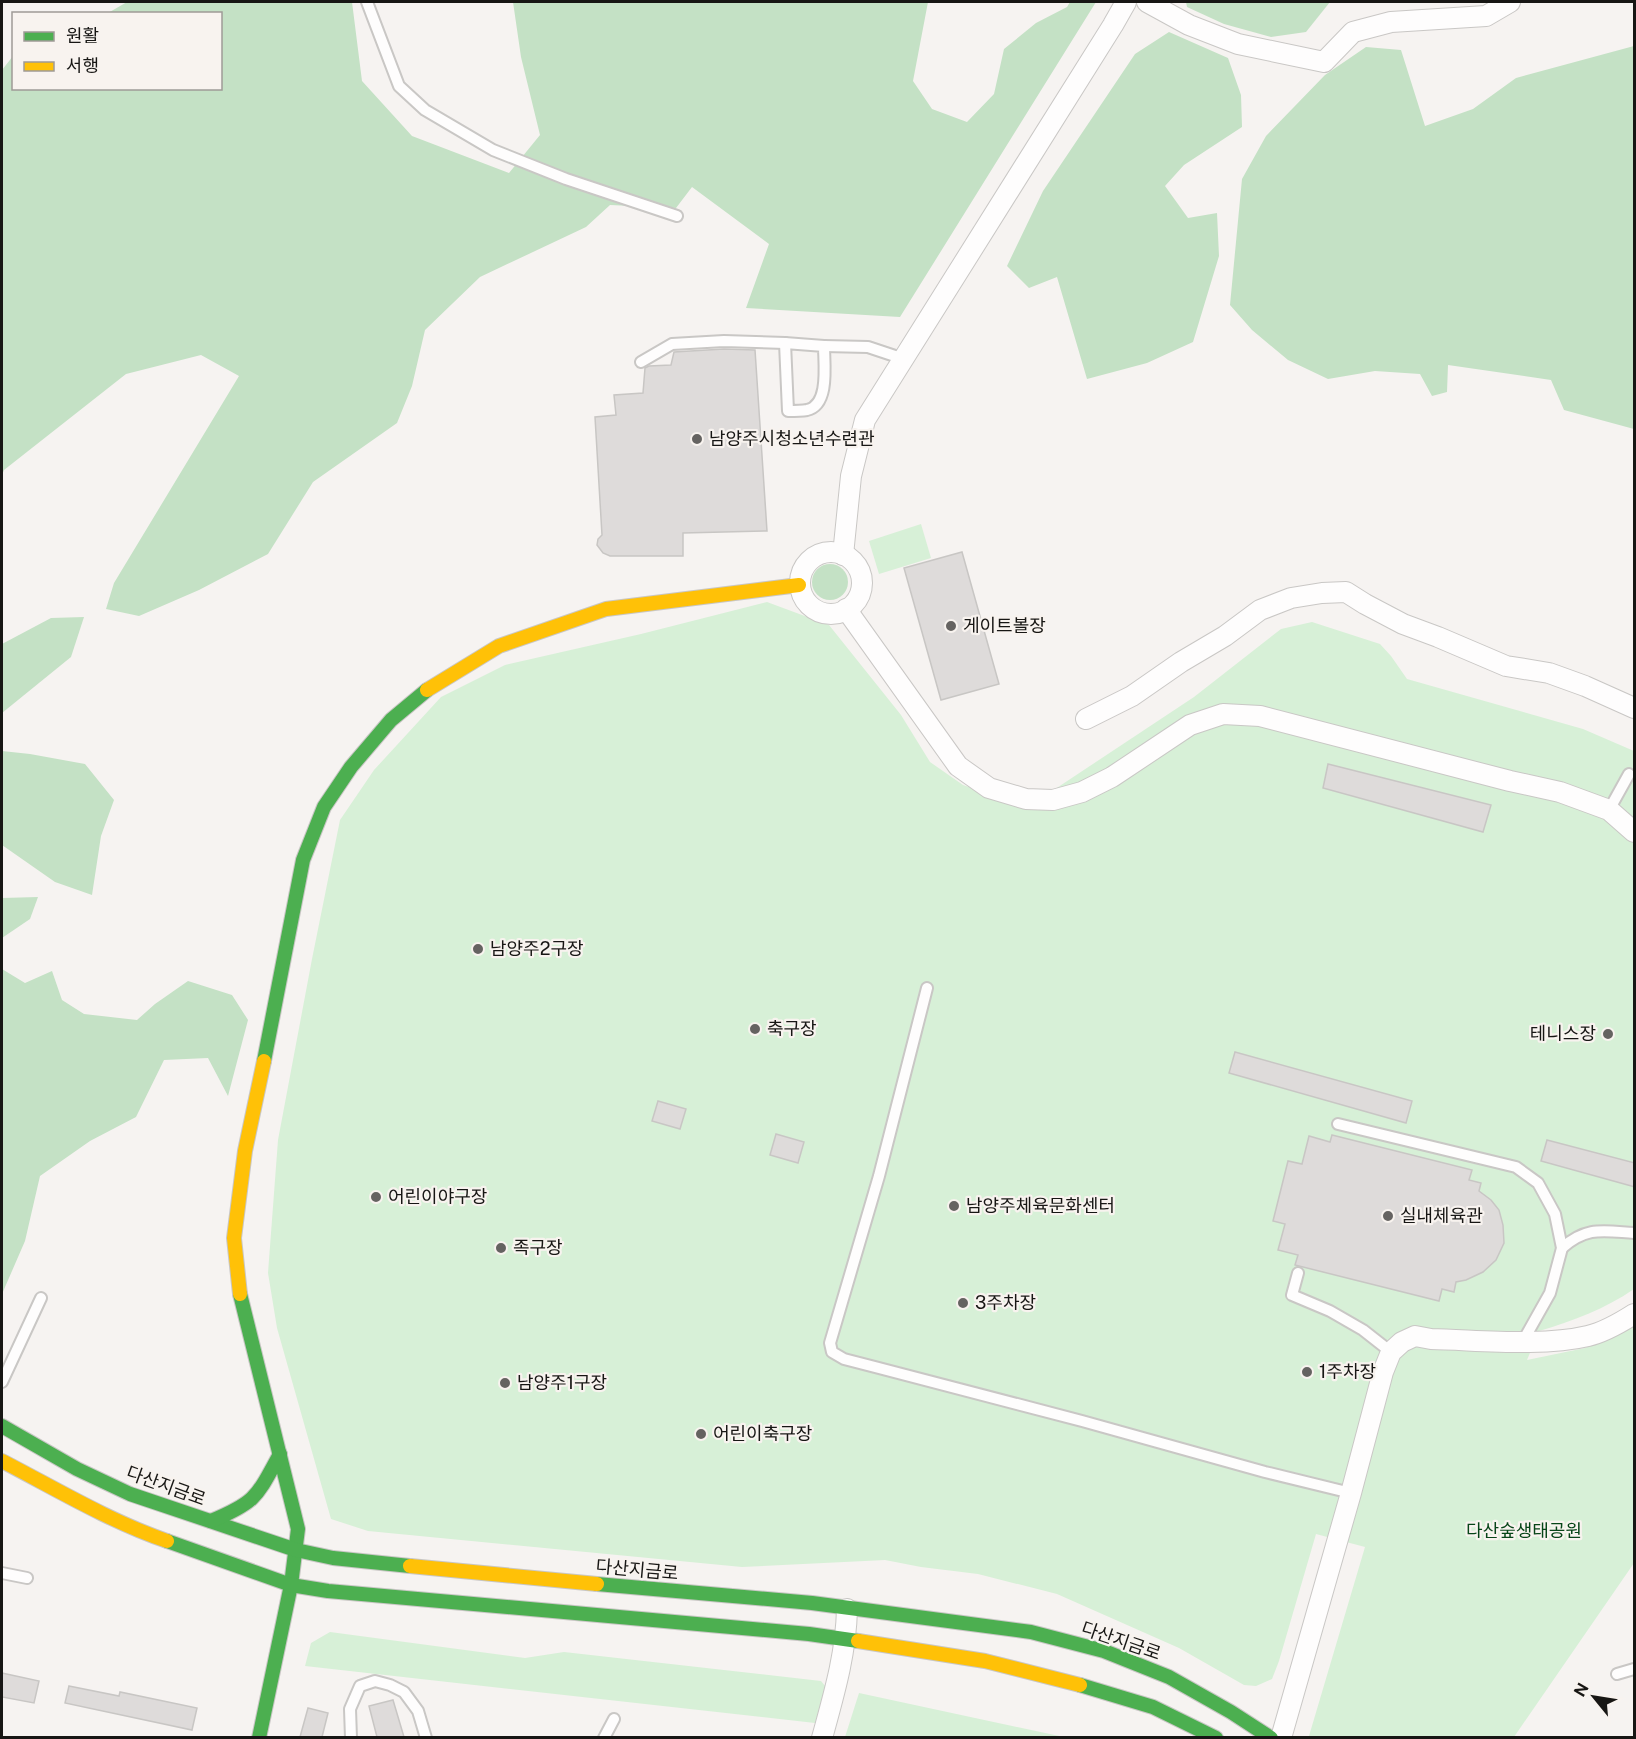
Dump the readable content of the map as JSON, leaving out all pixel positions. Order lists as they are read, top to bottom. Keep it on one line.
{"streets":{"street":["다산지금로"]},"parks":["다산숲생태공원"],"places":["남양주시청소년수련관","게이트볼장","남양주2구장","축구장","테니스장","어린이야구장","남양주체육문화센터","실내체육관","족구장","3주차장","1주차장","남양주1구장","어린이축구장"],"legend":["원활","서행"],"north":"top left"}
